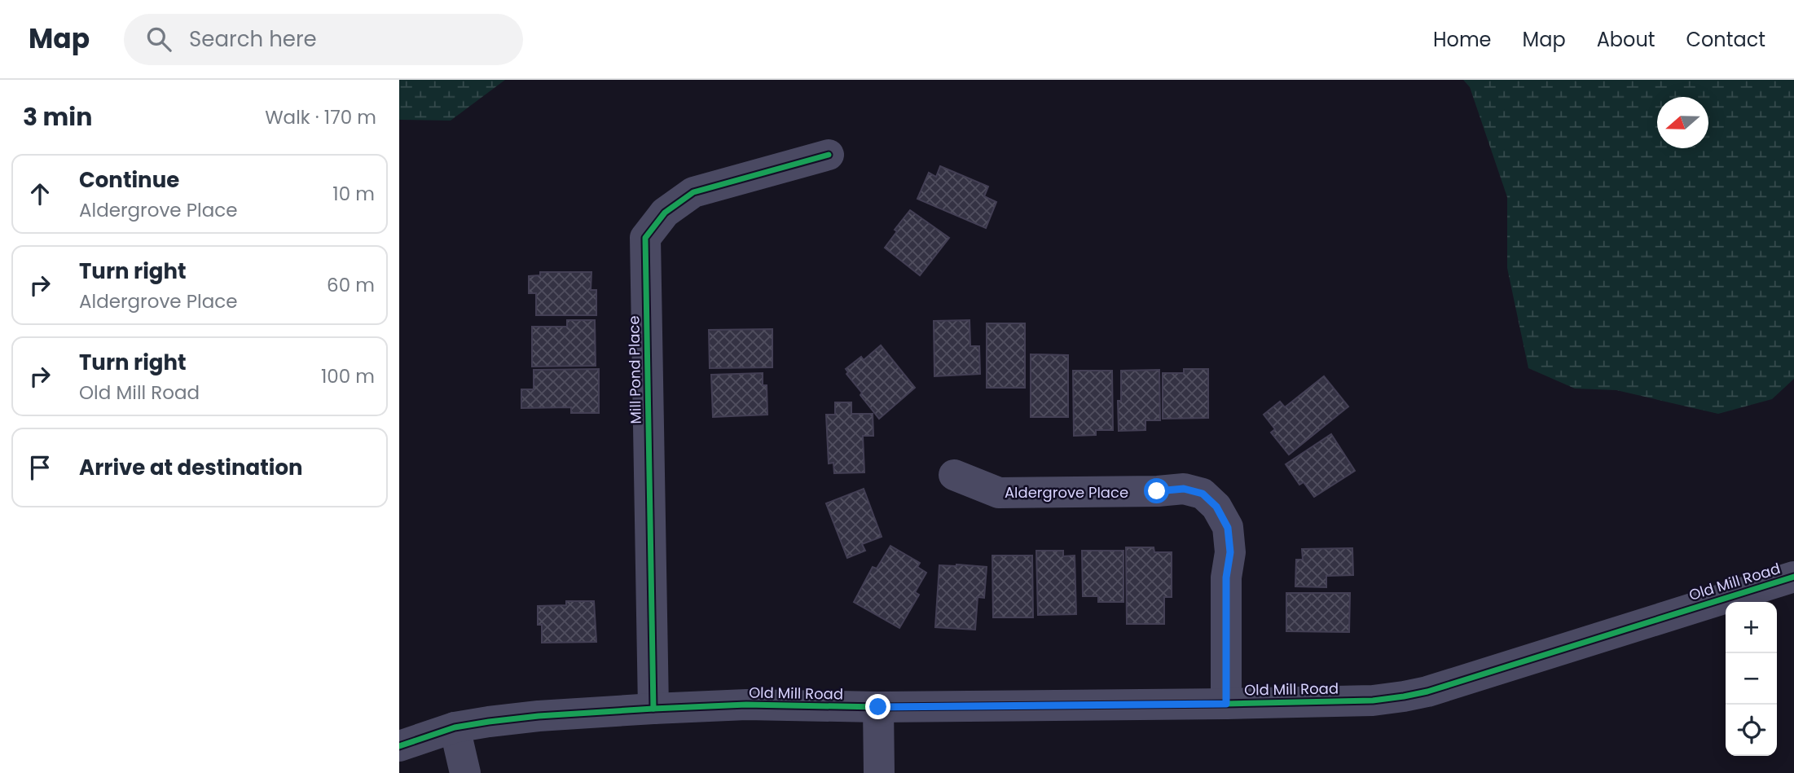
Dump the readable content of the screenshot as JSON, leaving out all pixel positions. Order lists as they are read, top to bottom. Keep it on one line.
{"streets":{"street":["Mill Pond Place","Aldergrove Place","Old Mill Road"]},"crossings":[["Mill Pond Place","Old Mill Road"],["Aldergrove Place","Old Mill Road"]],"north":"left","page":{"header":"Map","search":"Search here","nav":["Home","Map","About","Contact"],"heading":["3 min","Walk · 170 m"],"list":[["Continue","Aldergrove Place","10 m"],["Turn right","Aldergrove Place","60 m"],["Turn right","Old Mill Road","100 m"],"Arrive at destination"],"map_buttons":["+","−"]}}
